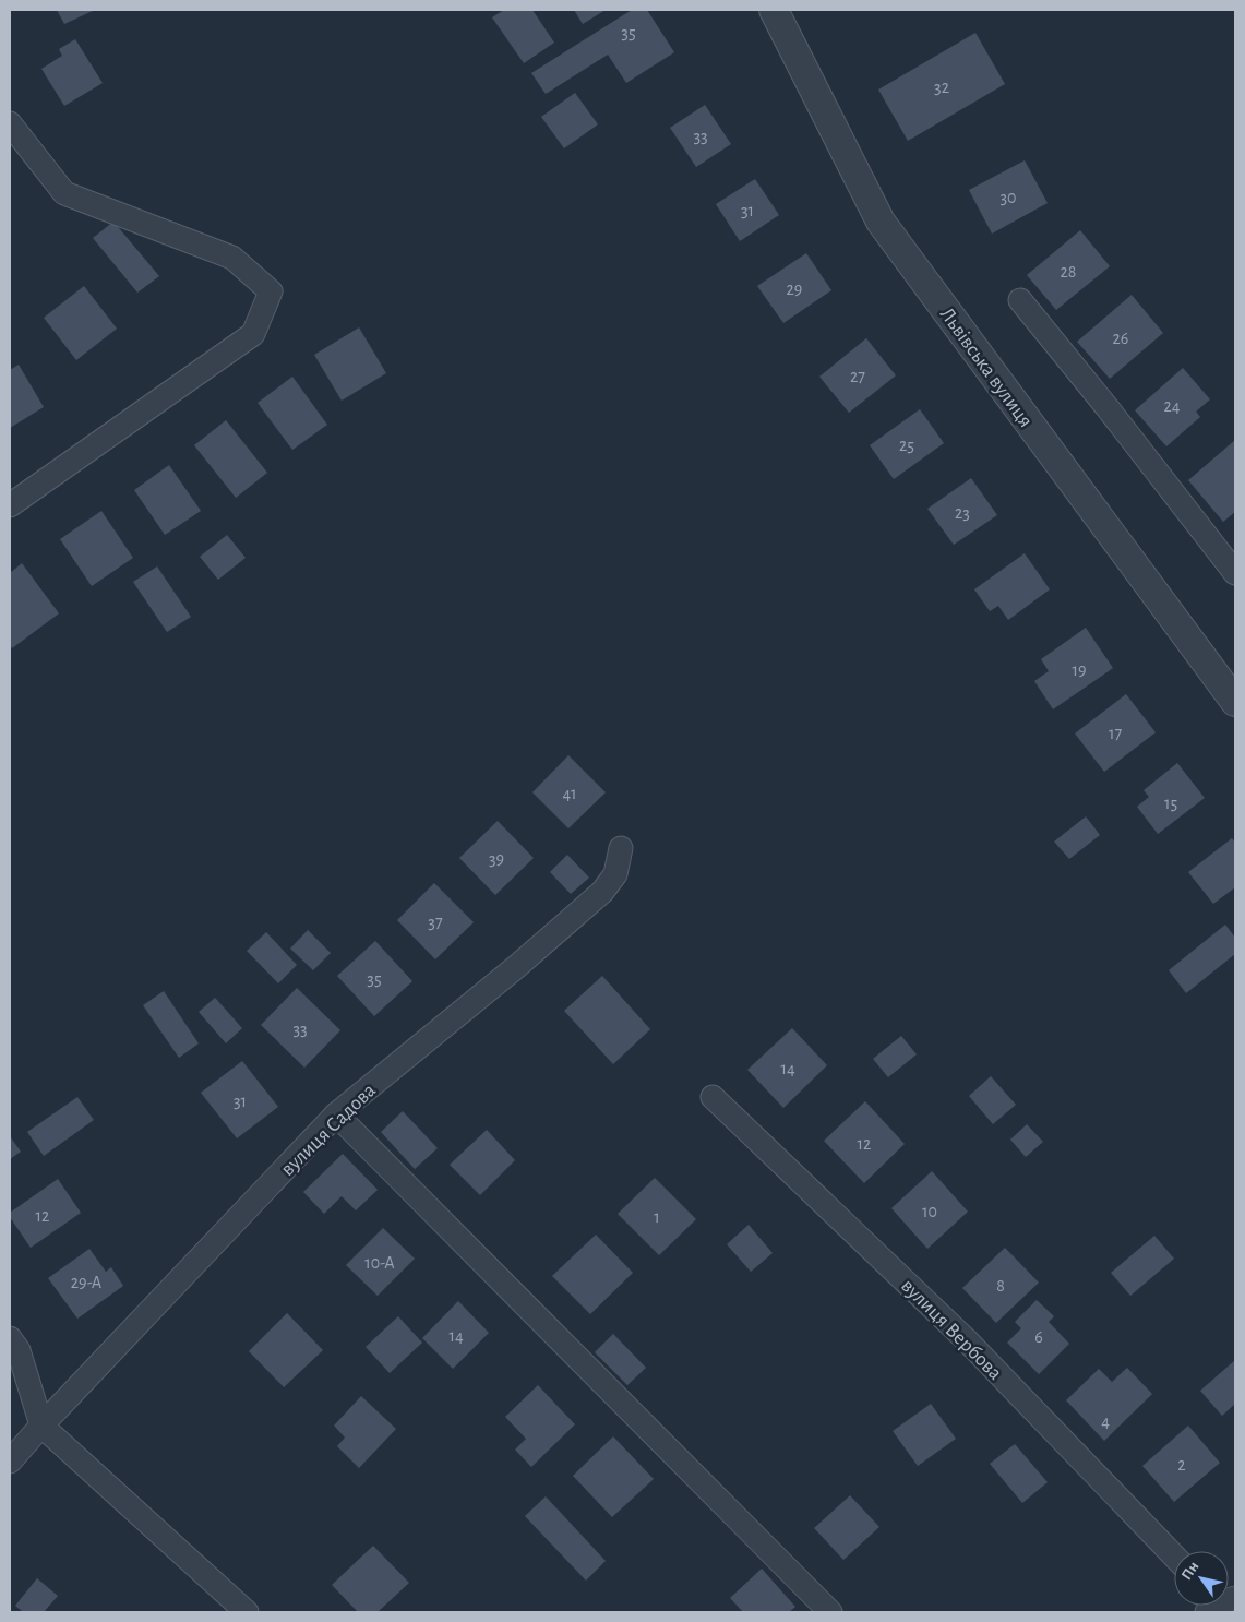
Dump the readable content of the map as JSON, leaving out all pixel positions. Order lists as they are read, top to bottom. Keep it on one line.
{"streets":{"street":["Львівська вулиця","вулиця Садова","вулиця Вербова"]},"house_numbers":["35","32","33","30","31","28","29","26","27","24","25","23","19","17","41","15","39","37","35","33","14","31","12","10","12","1","10-А","29-А","8","14","6","4","2"],"north":"top left"}
